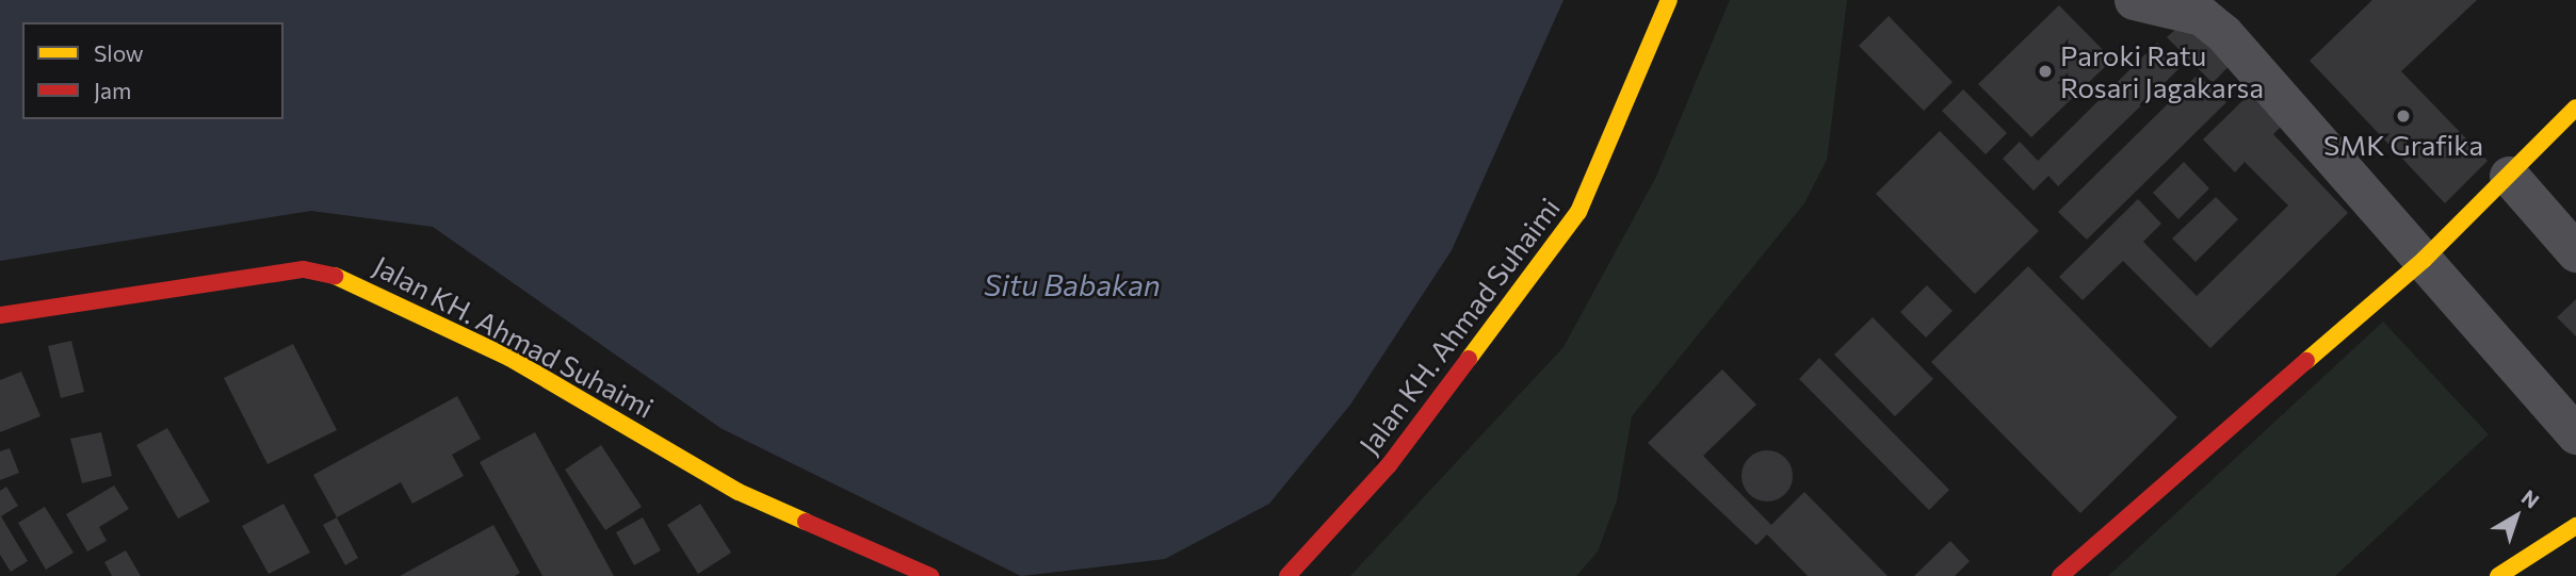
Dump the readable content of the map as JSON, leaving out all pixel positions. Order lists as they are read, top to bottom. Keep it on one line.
{"streets":{"street":["Jalan KH. Ahmad Suhaimi"]},"water":["Situ Babakan"],"places":["Paroki Ratu Rosari Jagakarsa","SMK Grafika"],"legend":["Slow","Jam"],"north":"top right"}
